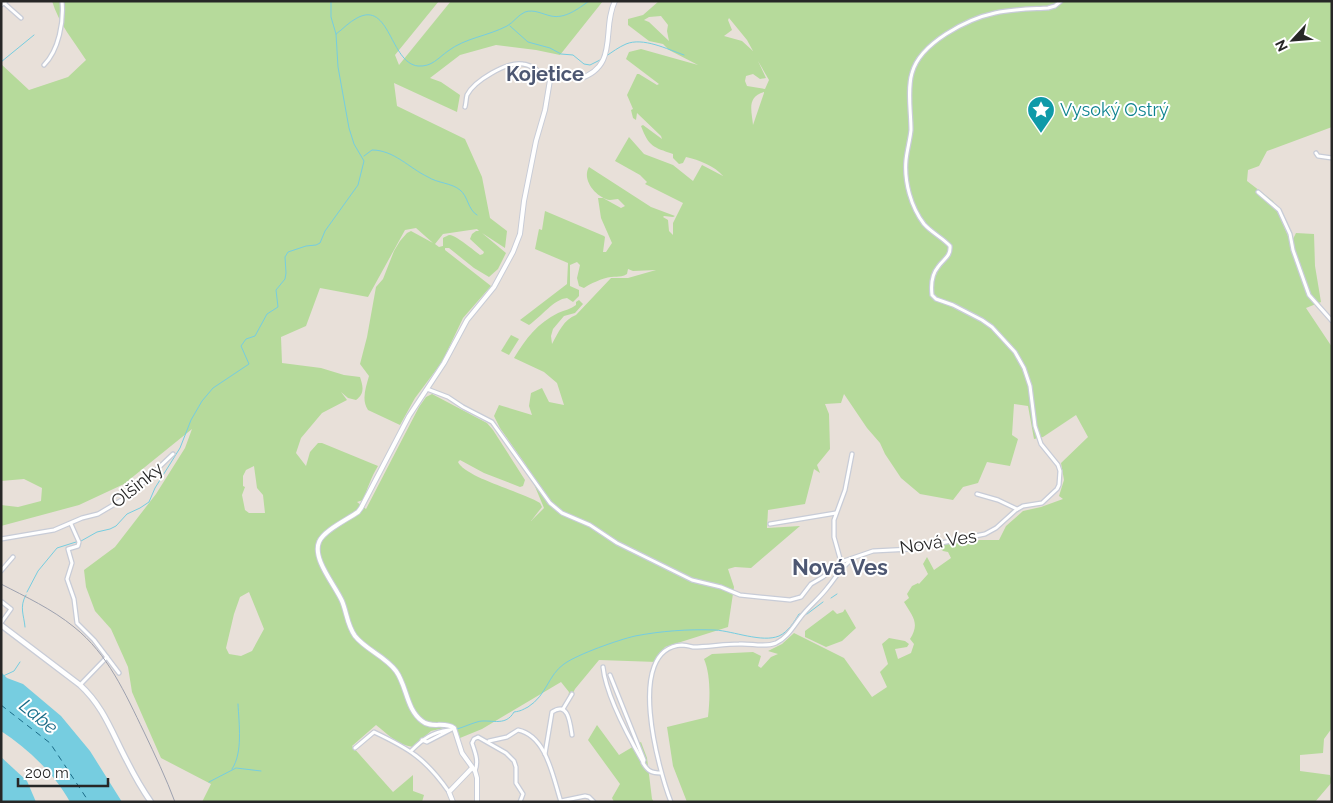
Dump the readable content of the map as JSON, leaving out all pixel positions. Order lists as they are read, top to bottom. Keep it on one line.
{"streets":{"street":["Olšinky","Nová Ves"]},"districts":["Kojetice","Nová Ves"],"water":["Labe"],"places":{"place":["Vysoký Ostrý"]},"scale_bar":"200 m","north":"bottom left"}
